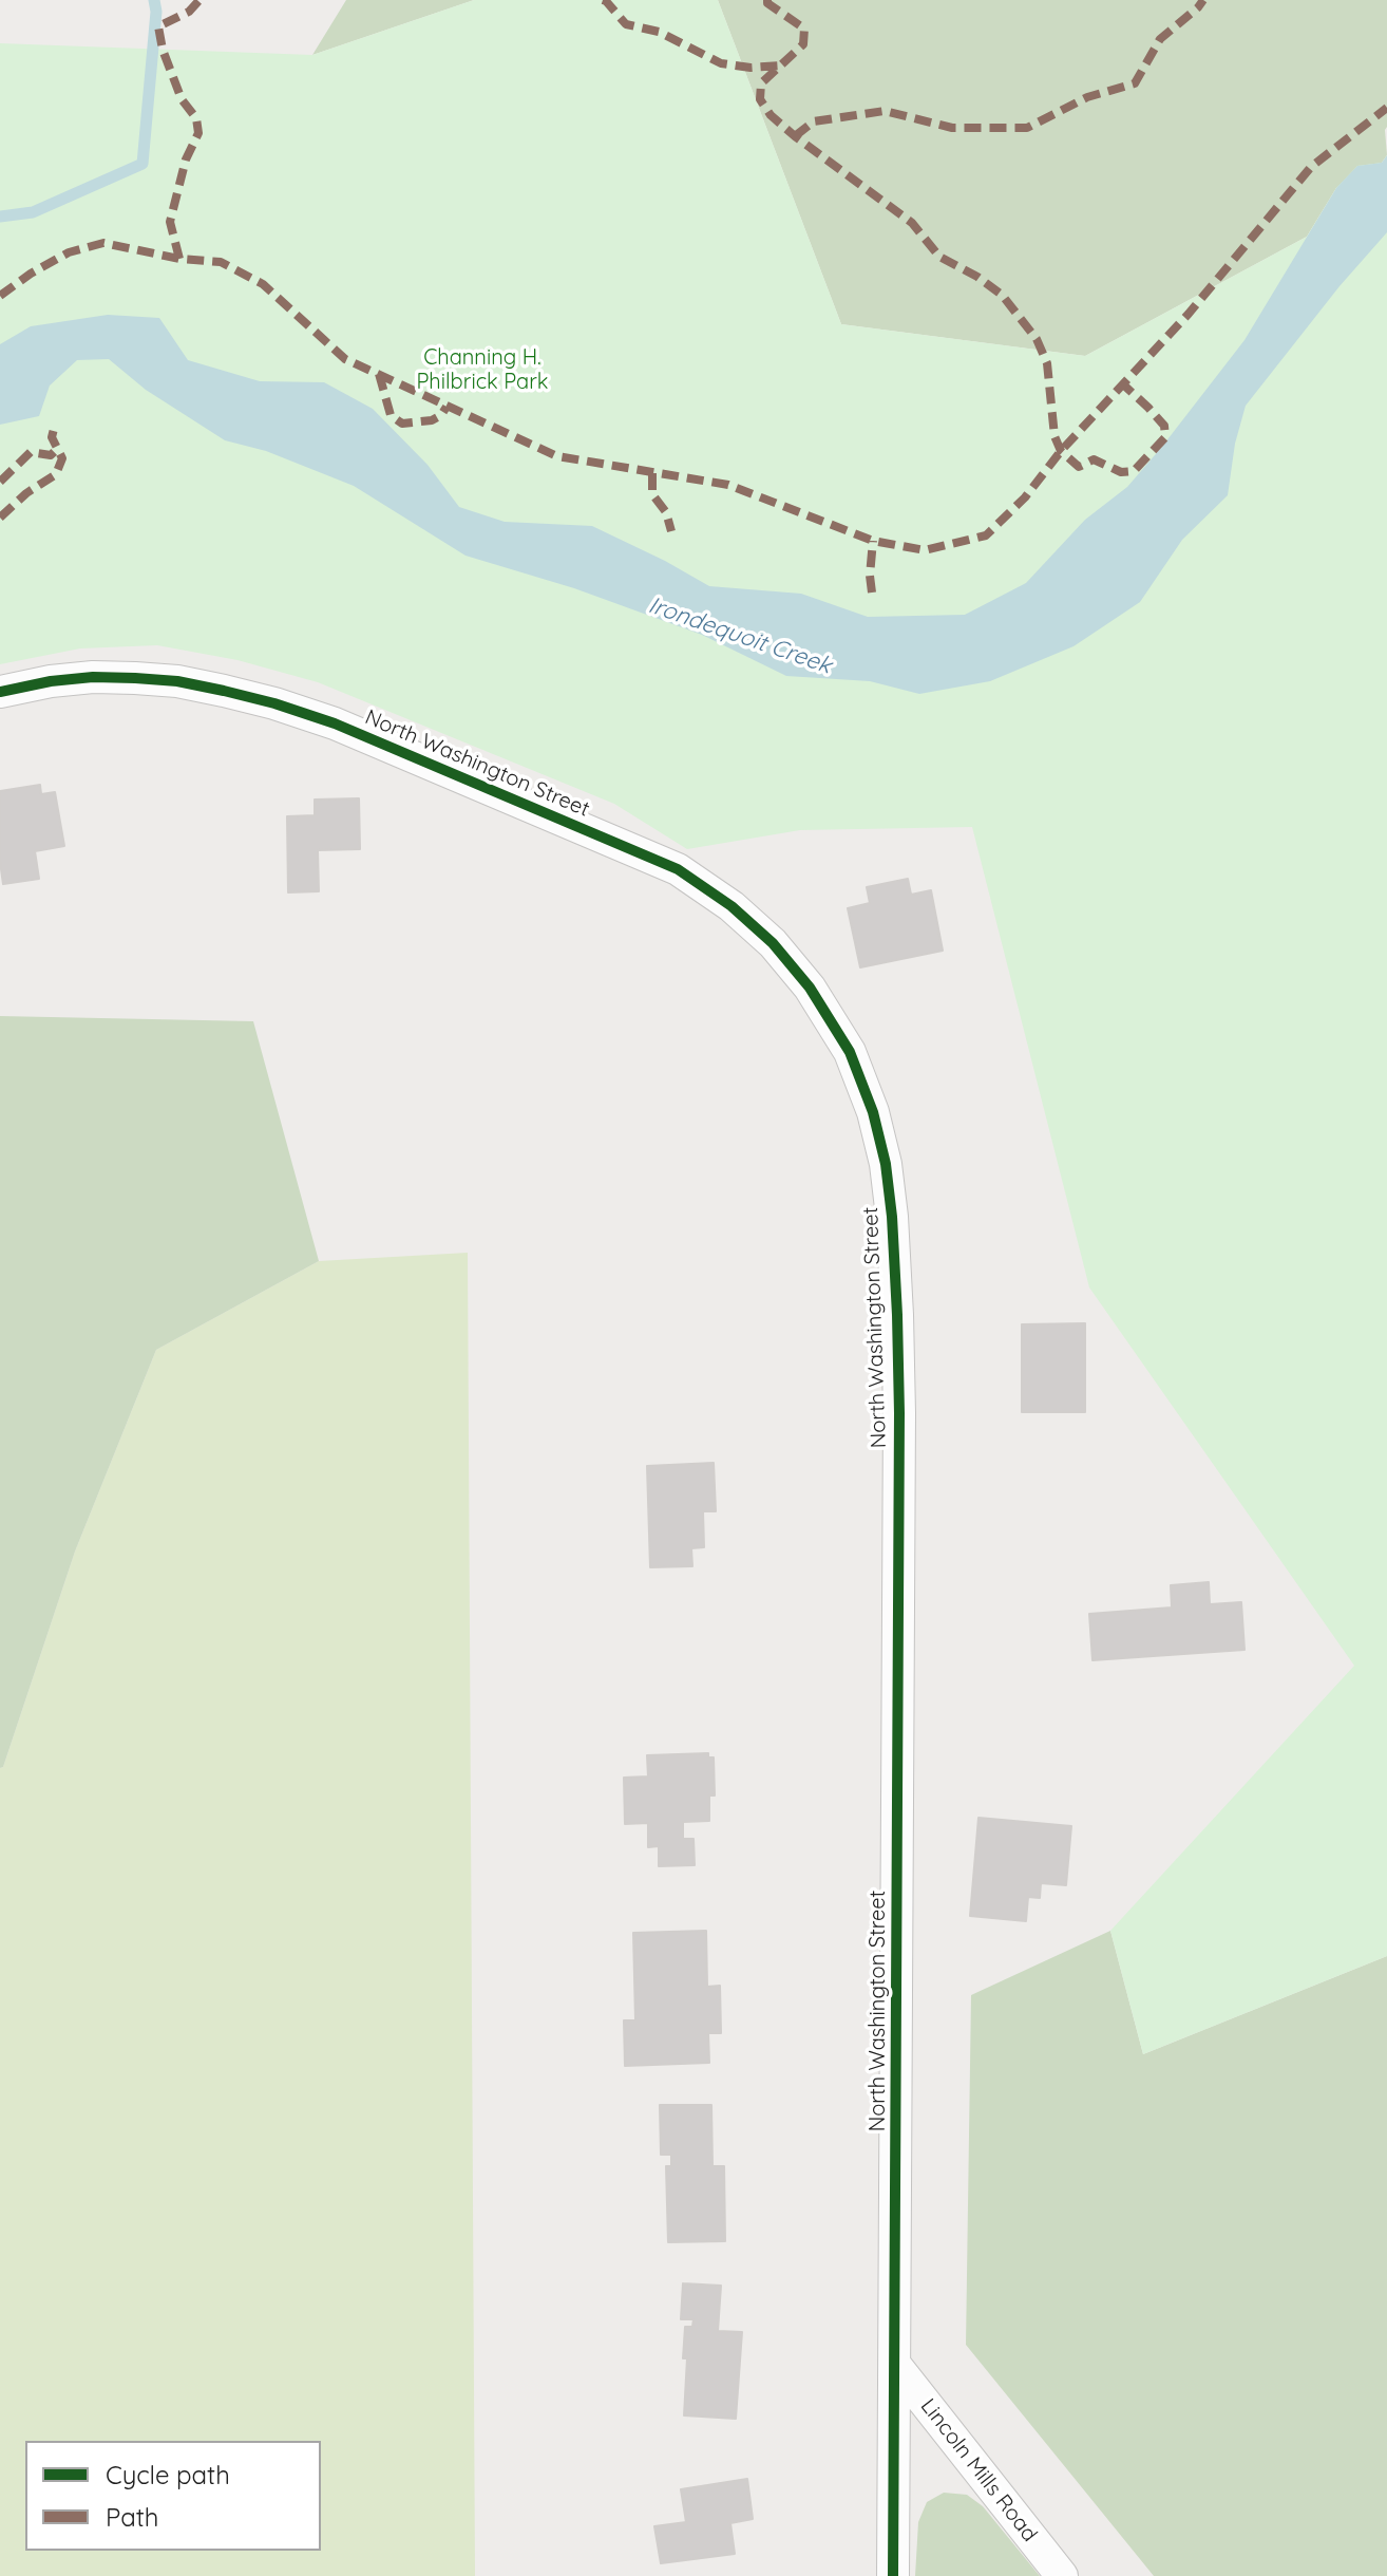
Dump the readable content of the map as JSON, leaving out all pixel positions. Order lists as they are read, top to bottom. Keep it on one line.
{"streets":{"street":["North Washington Street","Lincoln Mills Road"]},"crossings":[["North Washington Street","Lincoln Mills Road"]],"water":["Irondequoit Creek"],"parks":["Channing H. Philbrick Park"],"legend":["Cycle path","Path"]}
